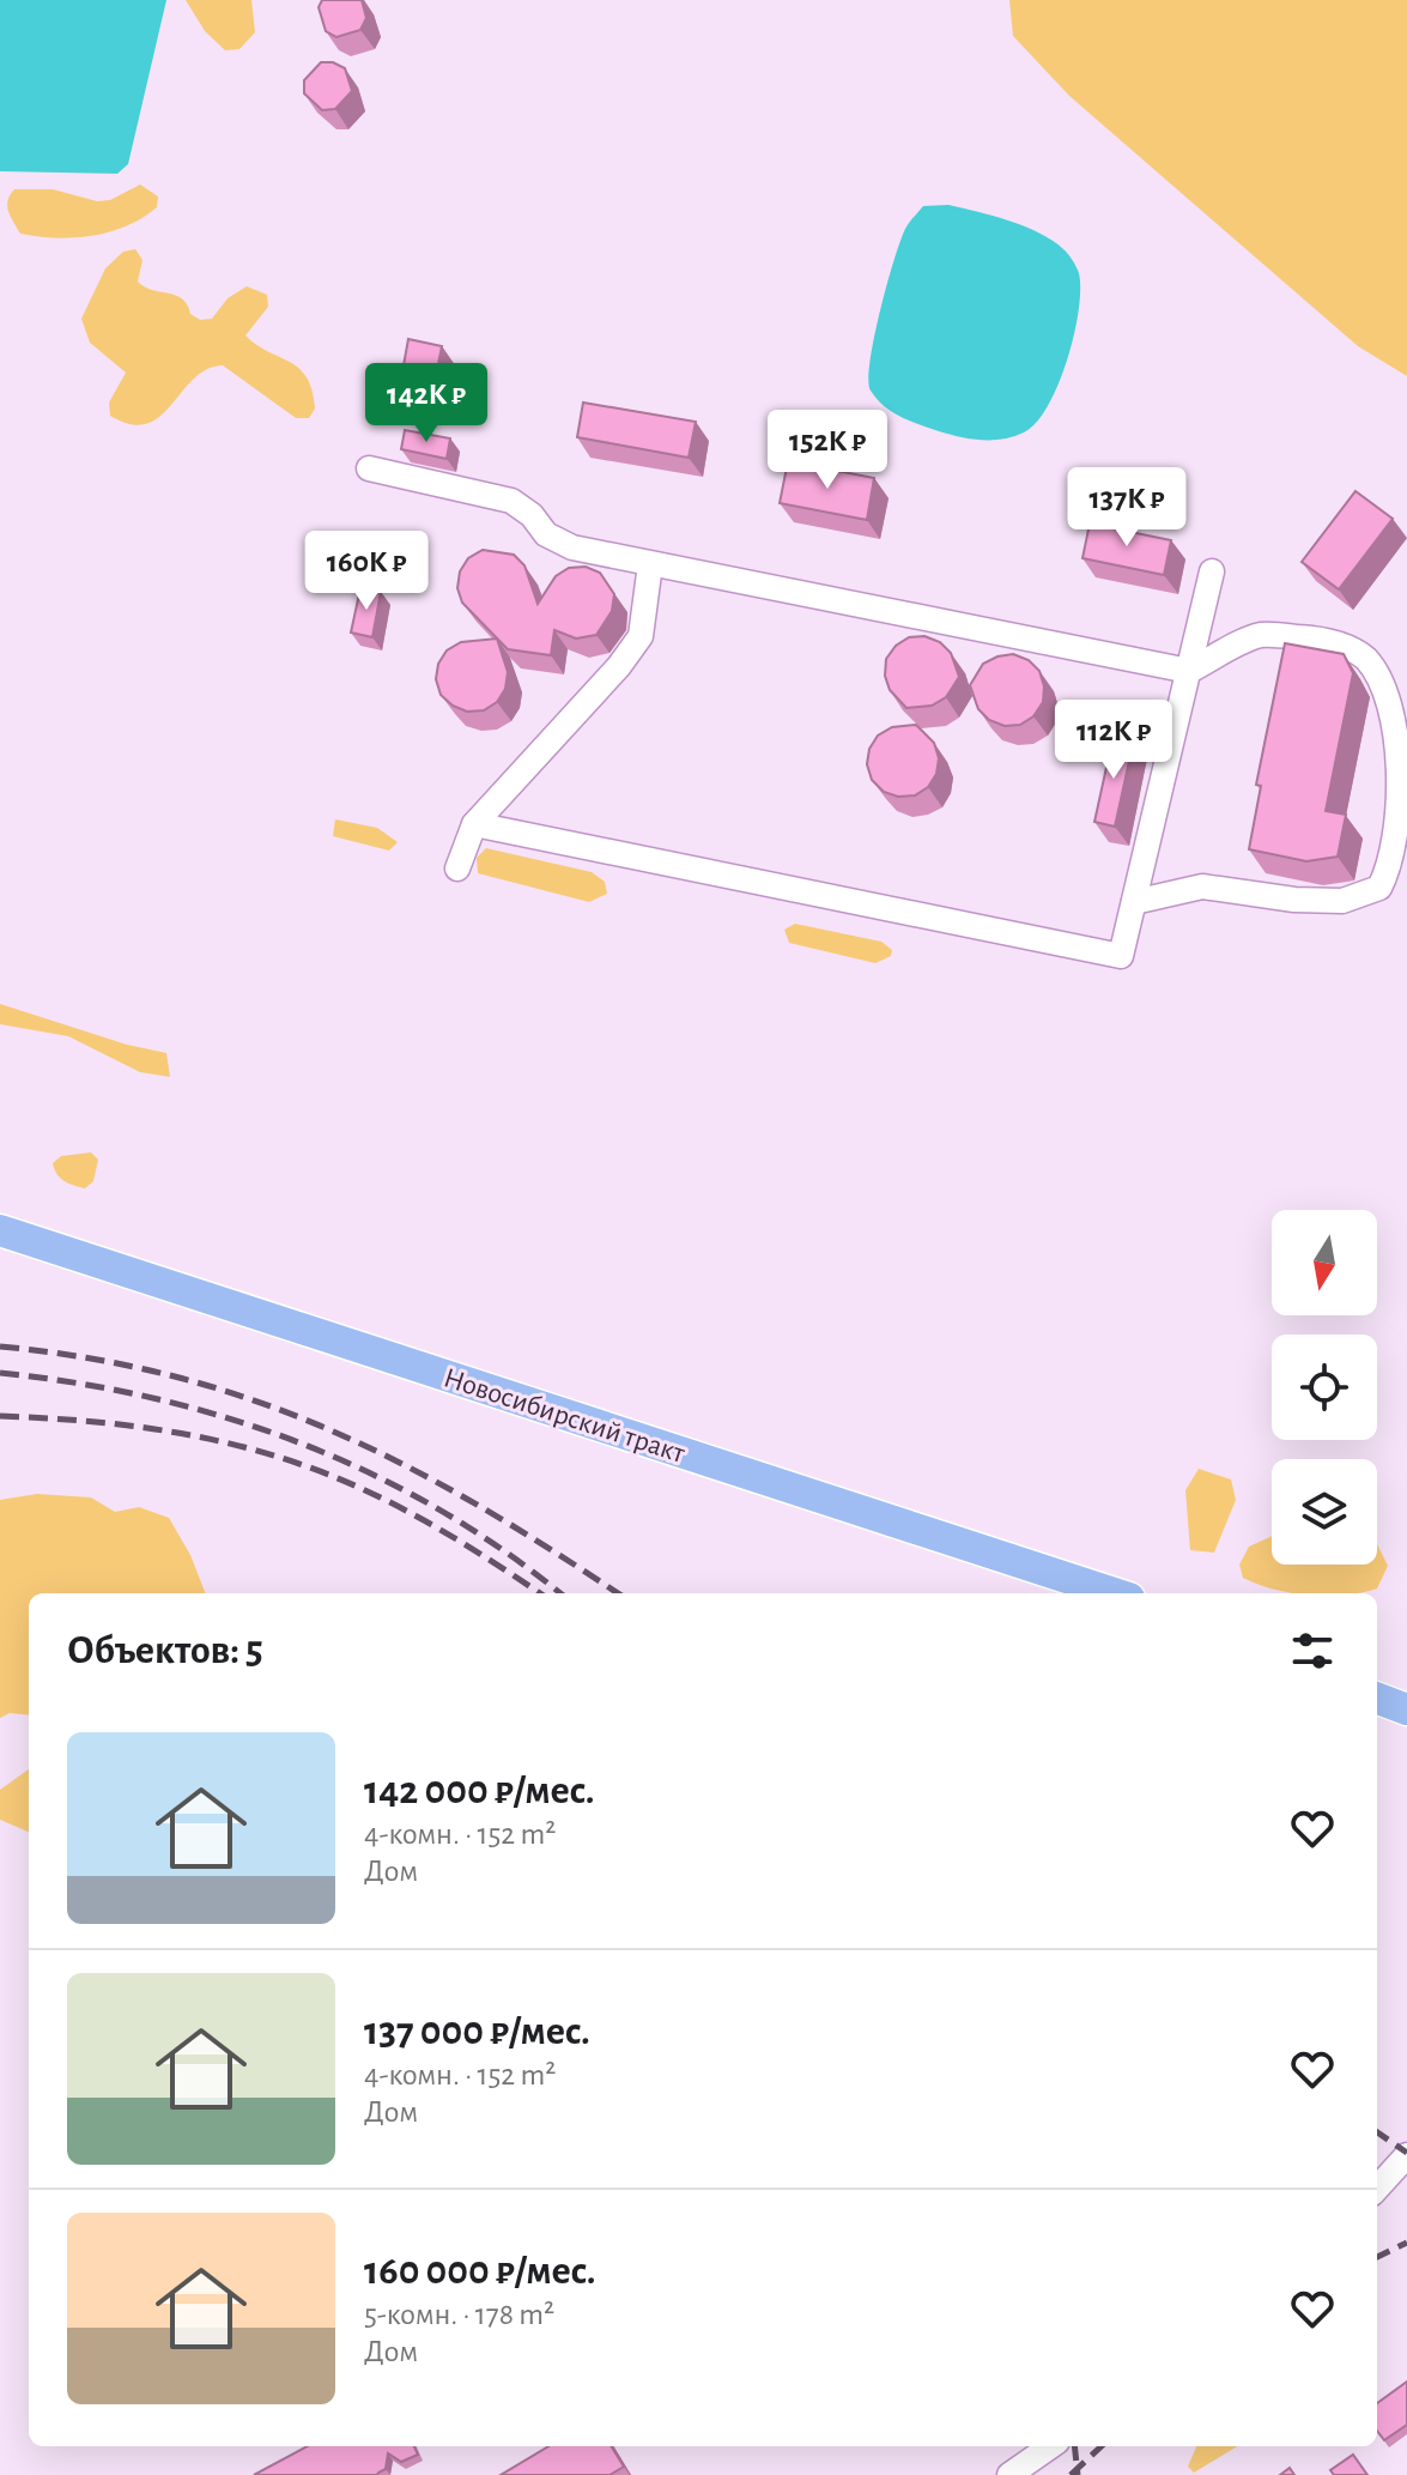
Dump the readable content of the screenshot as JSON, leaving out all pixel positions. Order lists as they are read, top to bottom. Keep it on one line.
{"streets":{"main road":["Новосибирский тракт"]},"north":"bottom","page":{"price":["142K ₽","152K ₽","137K ₽","160K ₽","112K ₽"],"heading":"Объектов: 5","list":[{"name":"142 000 ₽/мес.","note":"4-комн. · 152 m² · Дом"},{"name":"137 000 ₽/мес.","note":"4-комн. · 152 m² · Дом"},{"name":"160 000 ₽/мес.","note":"5-комн. · 178 m² · Дом"}]}}
